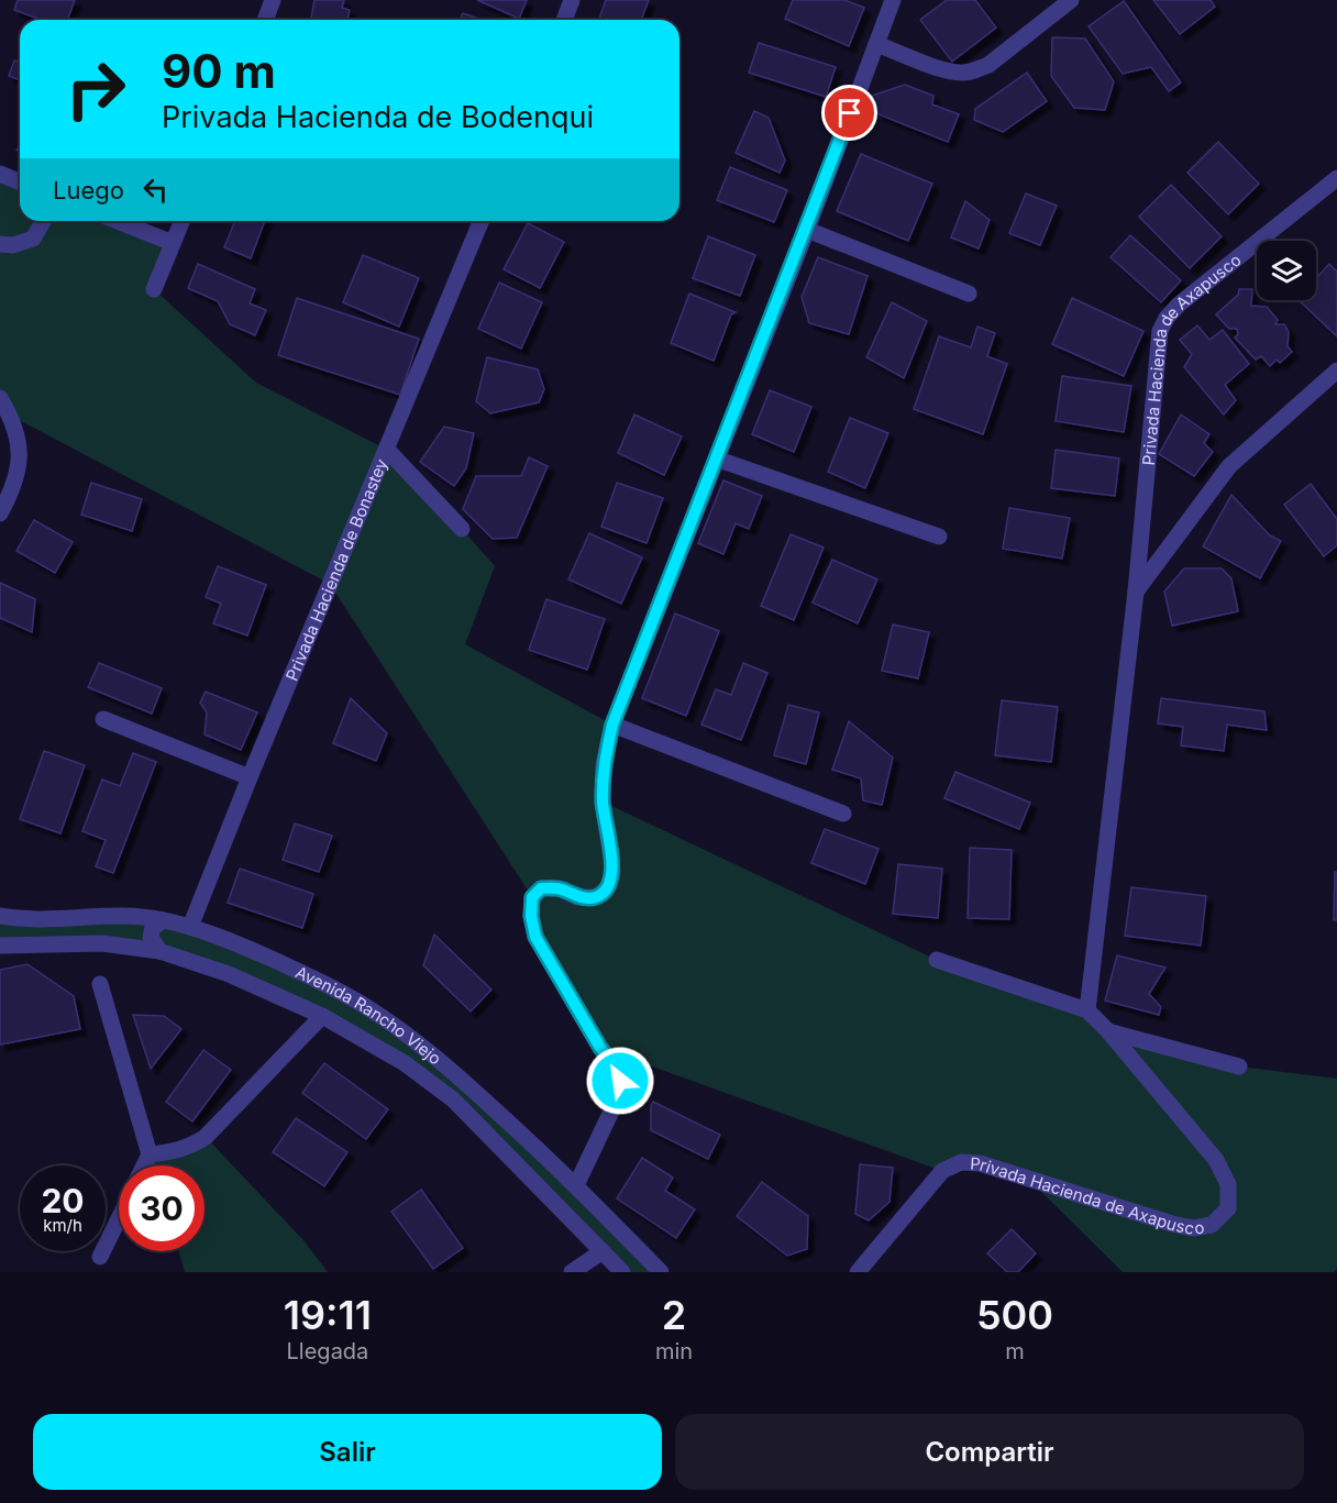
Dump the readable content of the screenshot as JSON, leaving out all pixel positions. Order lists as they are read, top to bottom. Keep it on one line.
{"streets":{"street":["Privada Hacienda de Axapusco","Privada Hacienda de Bonastey","Avenida Rancho Viejo"]},"crossings":[["Privada Hacienda de Bonastey","Avenida Rancho Viejo"]],"page":{"turn":["90 m","Privada Hacienda de Bodenqui"],"then":"Luego","speed":"20 km/h","limit":"30","eta":["19:11","Llegada","2","min","500","m"],"buttons":["Salir","Compartir"]}}
